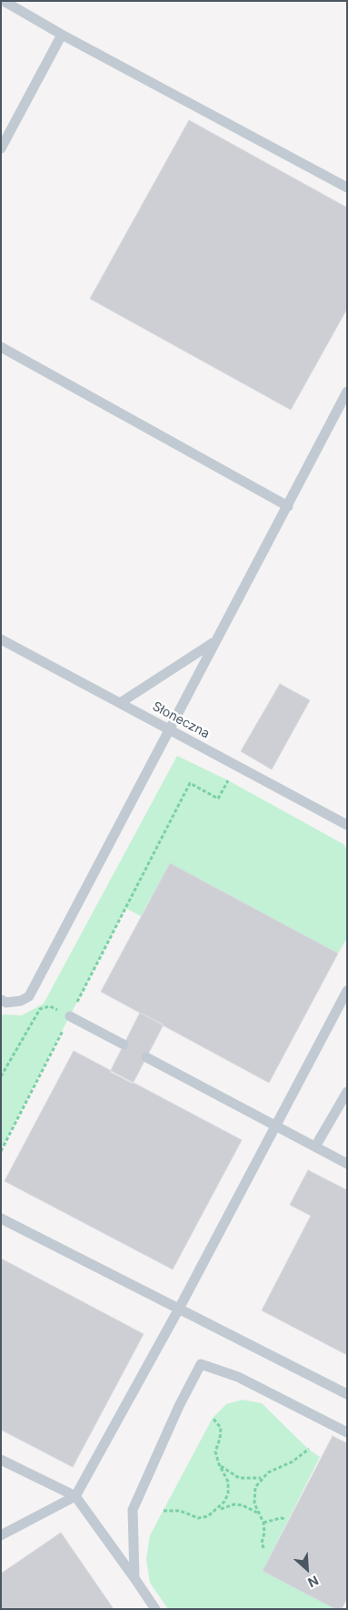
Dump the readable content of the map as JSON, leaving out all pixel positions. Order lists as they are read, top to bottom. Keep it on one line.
{"streets":{"lane":["Słoneczna"]},"north":"bottom right"}
